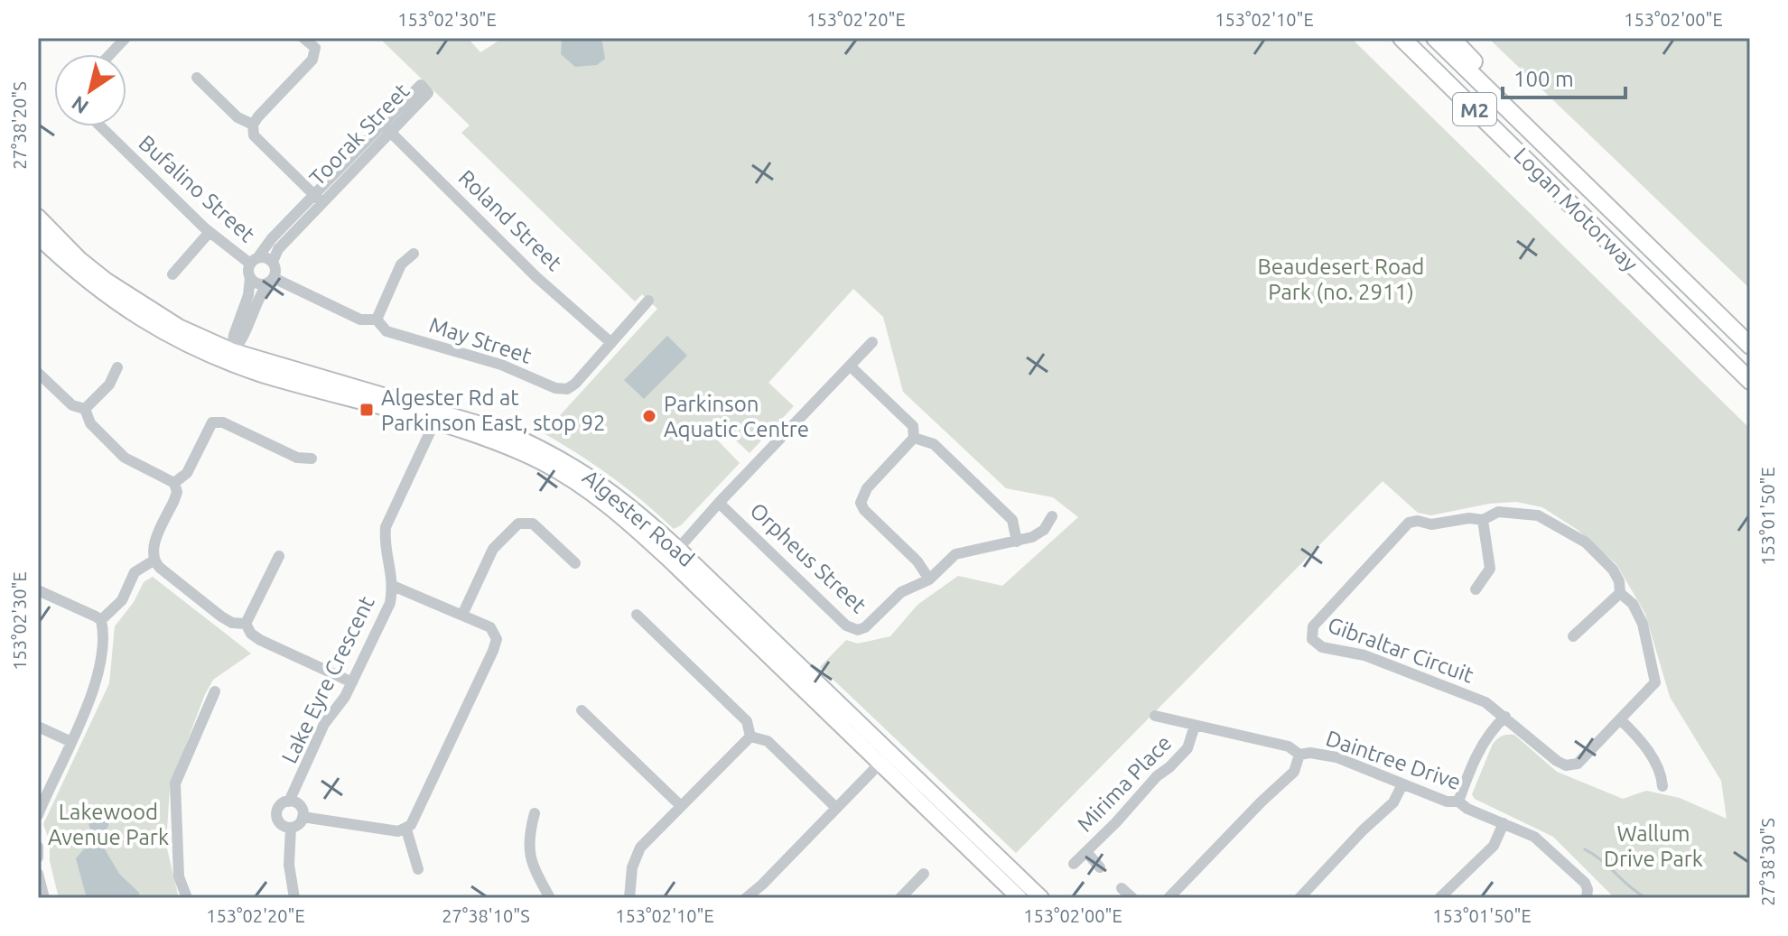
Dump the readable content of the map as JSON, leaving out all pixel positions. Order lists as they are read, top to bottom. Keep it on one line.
{"streets":{"highway":["M2","Logan Motorway"],"main road":["Algester Road"],"street":["Toorak Street","Bufalino Street","Roland Street","May Street","Orpheus Street","Gibraltar Circuit","Lake Eyre Crescent","Daintree Drive","Mirima Place"]},"crossings":[["Toorak Street","Bufalino Street"],["Toorak Street","Roland Street"],["Toorak Street","May Street"],["Bufalino Street","May Street"],["Roland Street","May Street"],["Algester Road","Lake Eyre Crescent"],["Daintree Drive","Mirima Place"]],"parks":["Beaudesert Road Park (no. 2911)","Lakewood Avenue Park","Wallum Drive Park"],"places":{"transit":["Algester Rd at Parkinson East, stop 92"],"other":["Parkinson Aquatic Centre"]},"scale_bar":"100 m","north":"bottom left","coordinates":["153°02'30\"E","153°02'20\"E","153°02'10\"E","153°02'00\"E","27°38'20\"S","153°01'50\"E","27°38'30\"S","27°38'10\"S"]}
